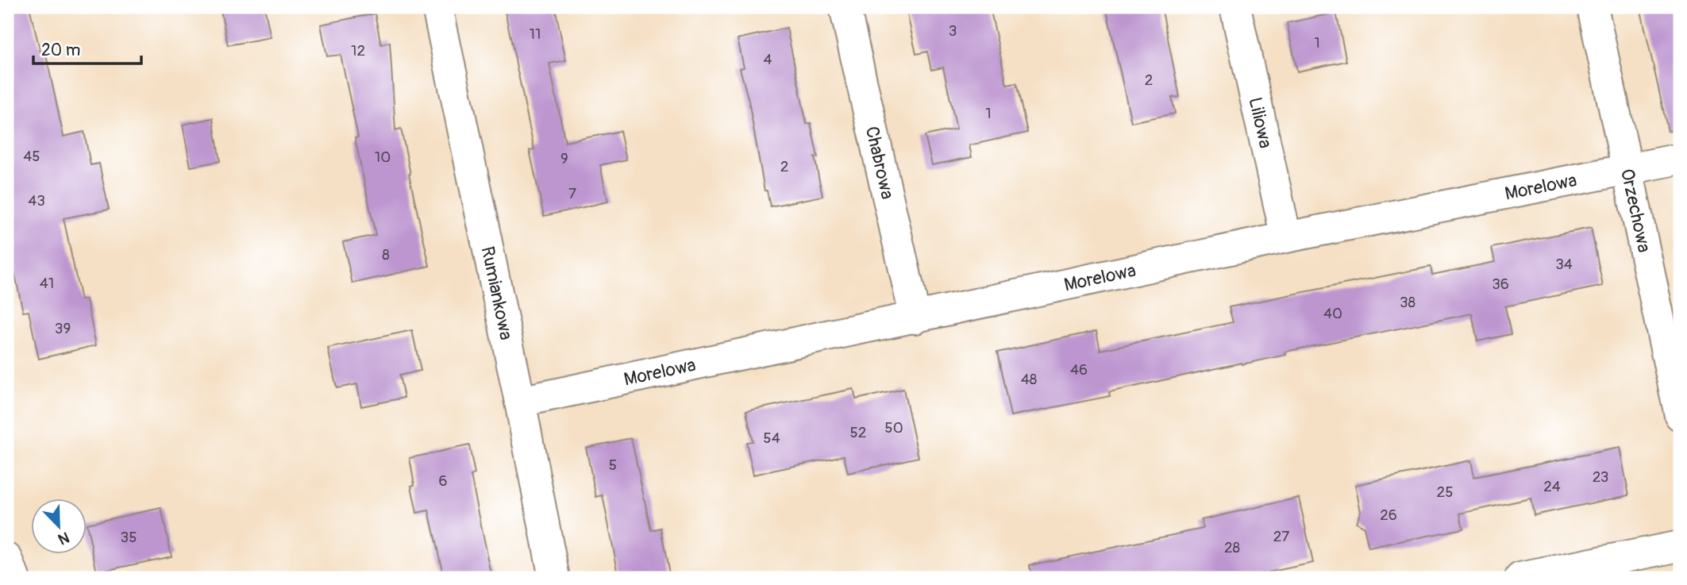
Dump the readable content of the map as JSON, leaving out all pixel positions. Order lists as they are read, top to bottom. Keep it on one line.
{"streets":{"street":["Liliowa","Chabrowa","Morelowa","Orzechowa","Rumiankowa"]},"crossings":[["Liliowa","Morelowa"],["Chabrowa","Morelowa"],["Morelowa","Orzechowa"],["Morelowa","Rumiankowa"]],"house_numbers":["3","11","1","12","4","2","1","45","10","9","2","7","43","8","34","41","36","38","40","39","46","48","50","52","54","5","23","6","24","25","26","27","35","28"],"scale_bar":"20 m","north":"bottom right"}
